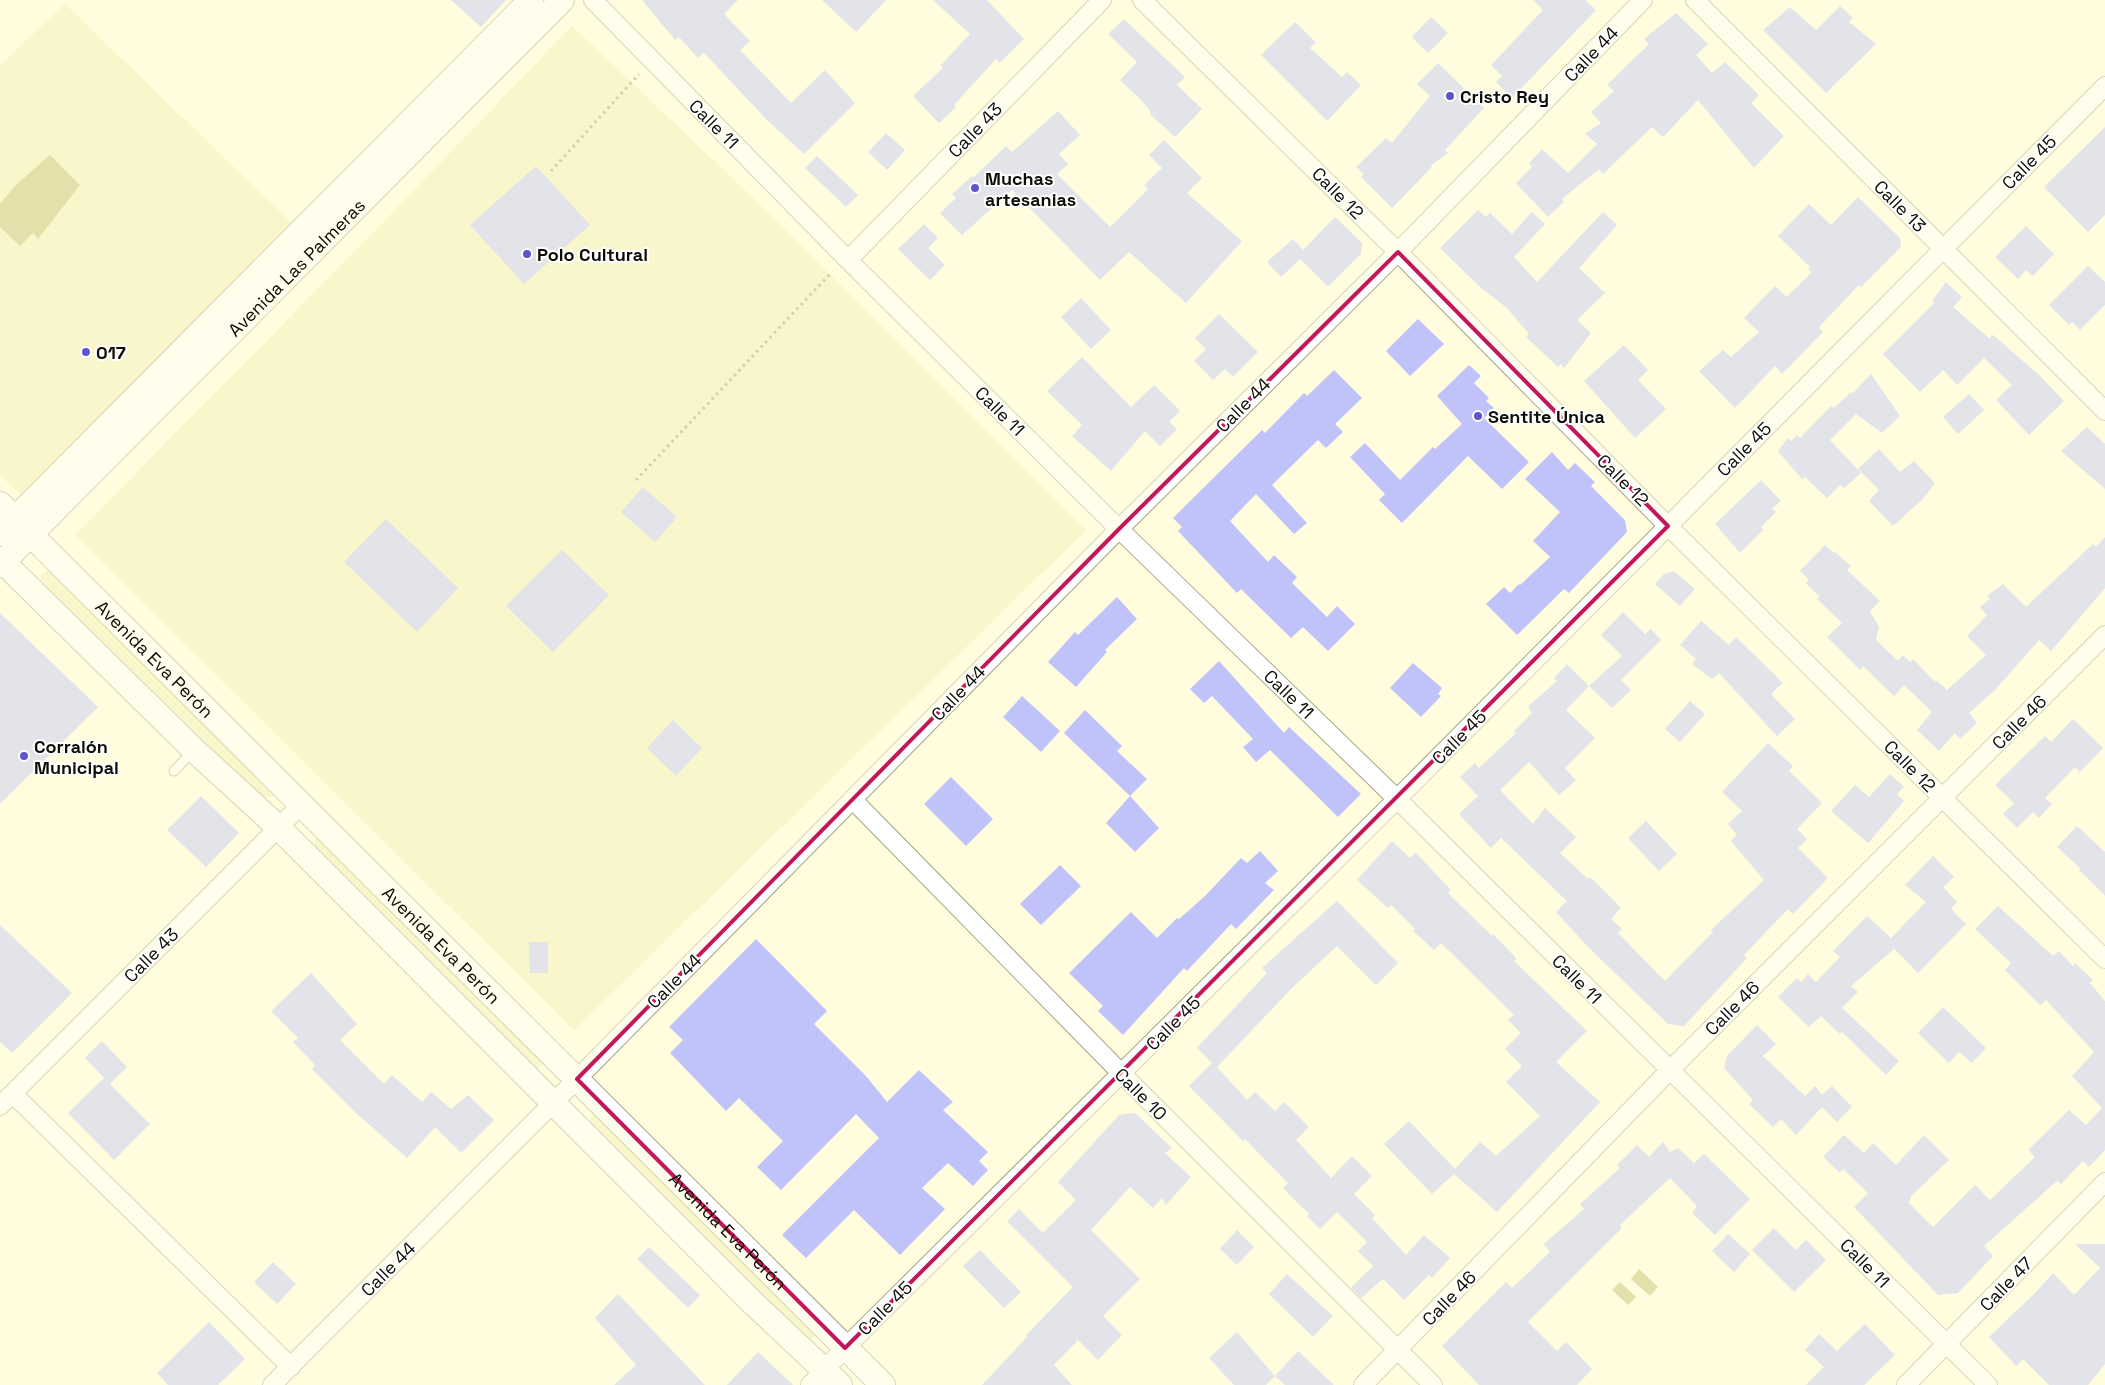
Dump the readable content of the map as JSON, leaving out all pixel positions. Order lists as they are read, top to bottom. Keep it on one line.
{"streets":{"main road":["Avenida Las Palmeras","Avenida Eva Perón"],"street":["Calle 44","Calle 11","Calle 43","Calle 45","Calle 12","Calle 13","Calle 46","Calle 10","Calle 47"]},"crossings":[["Calle 44","Calle 11"],["Calle 44","Calle 12"],["Calle 44","Avenida Eva Perón"],["Calle 44","Calle 10"],["Calle 11","Calle 43"],["Calle 11","Calle 45"],["Calle 11","Calle 46"],["Calle 11","Calle 47"],["Calle 43","Avenida Eva Perón"],["Calle 45","Calle 12"],["Calle 45","Calle 13"],["Calle 45","Avenida Eva Perón"],["Calle 45","Calle 10"],["Calle 12","Calle 46"],["Avenida Las Palmeras","Avenida Eva Perón"],["Calle 46","Calle 10"]],"places":["Cristo Rey","Muchas artesanias","Polo Cultural","017","Sentite Única","Corralón Municipal"]}
